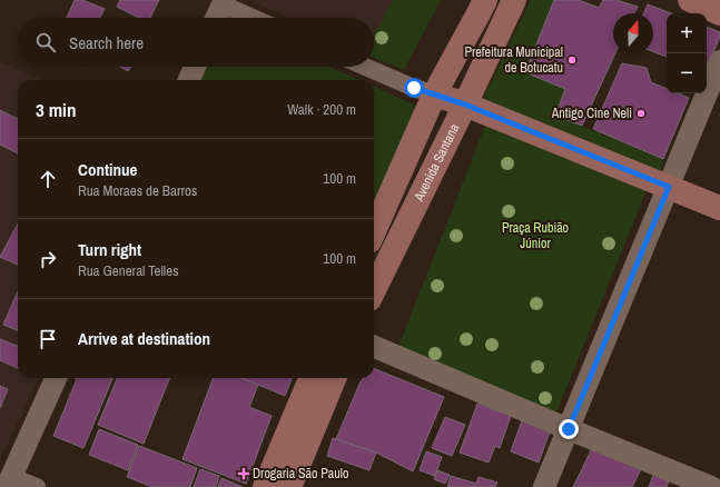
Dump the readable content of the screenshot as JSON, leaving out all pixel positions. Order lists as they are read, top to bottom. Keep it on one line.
{"streets":{"main road":["Avenida Santana"]},"parks":["Praça Rubião Júnior"],"places":{"other":["Prefeitura Municipal de Botucatu","Antigo Cine Neli"],"health":["Drogaria São Paulo"]},"north":"top","page":{"map_buttons":["+","−"],"search":"Search here","heading":["3 min","Walk · 200 m"],"list":[["Continue","Rua Moraes de Barros","100 m"],["Turn right","Rua General Telles","100 m"],"Arrive at destination"]}}
